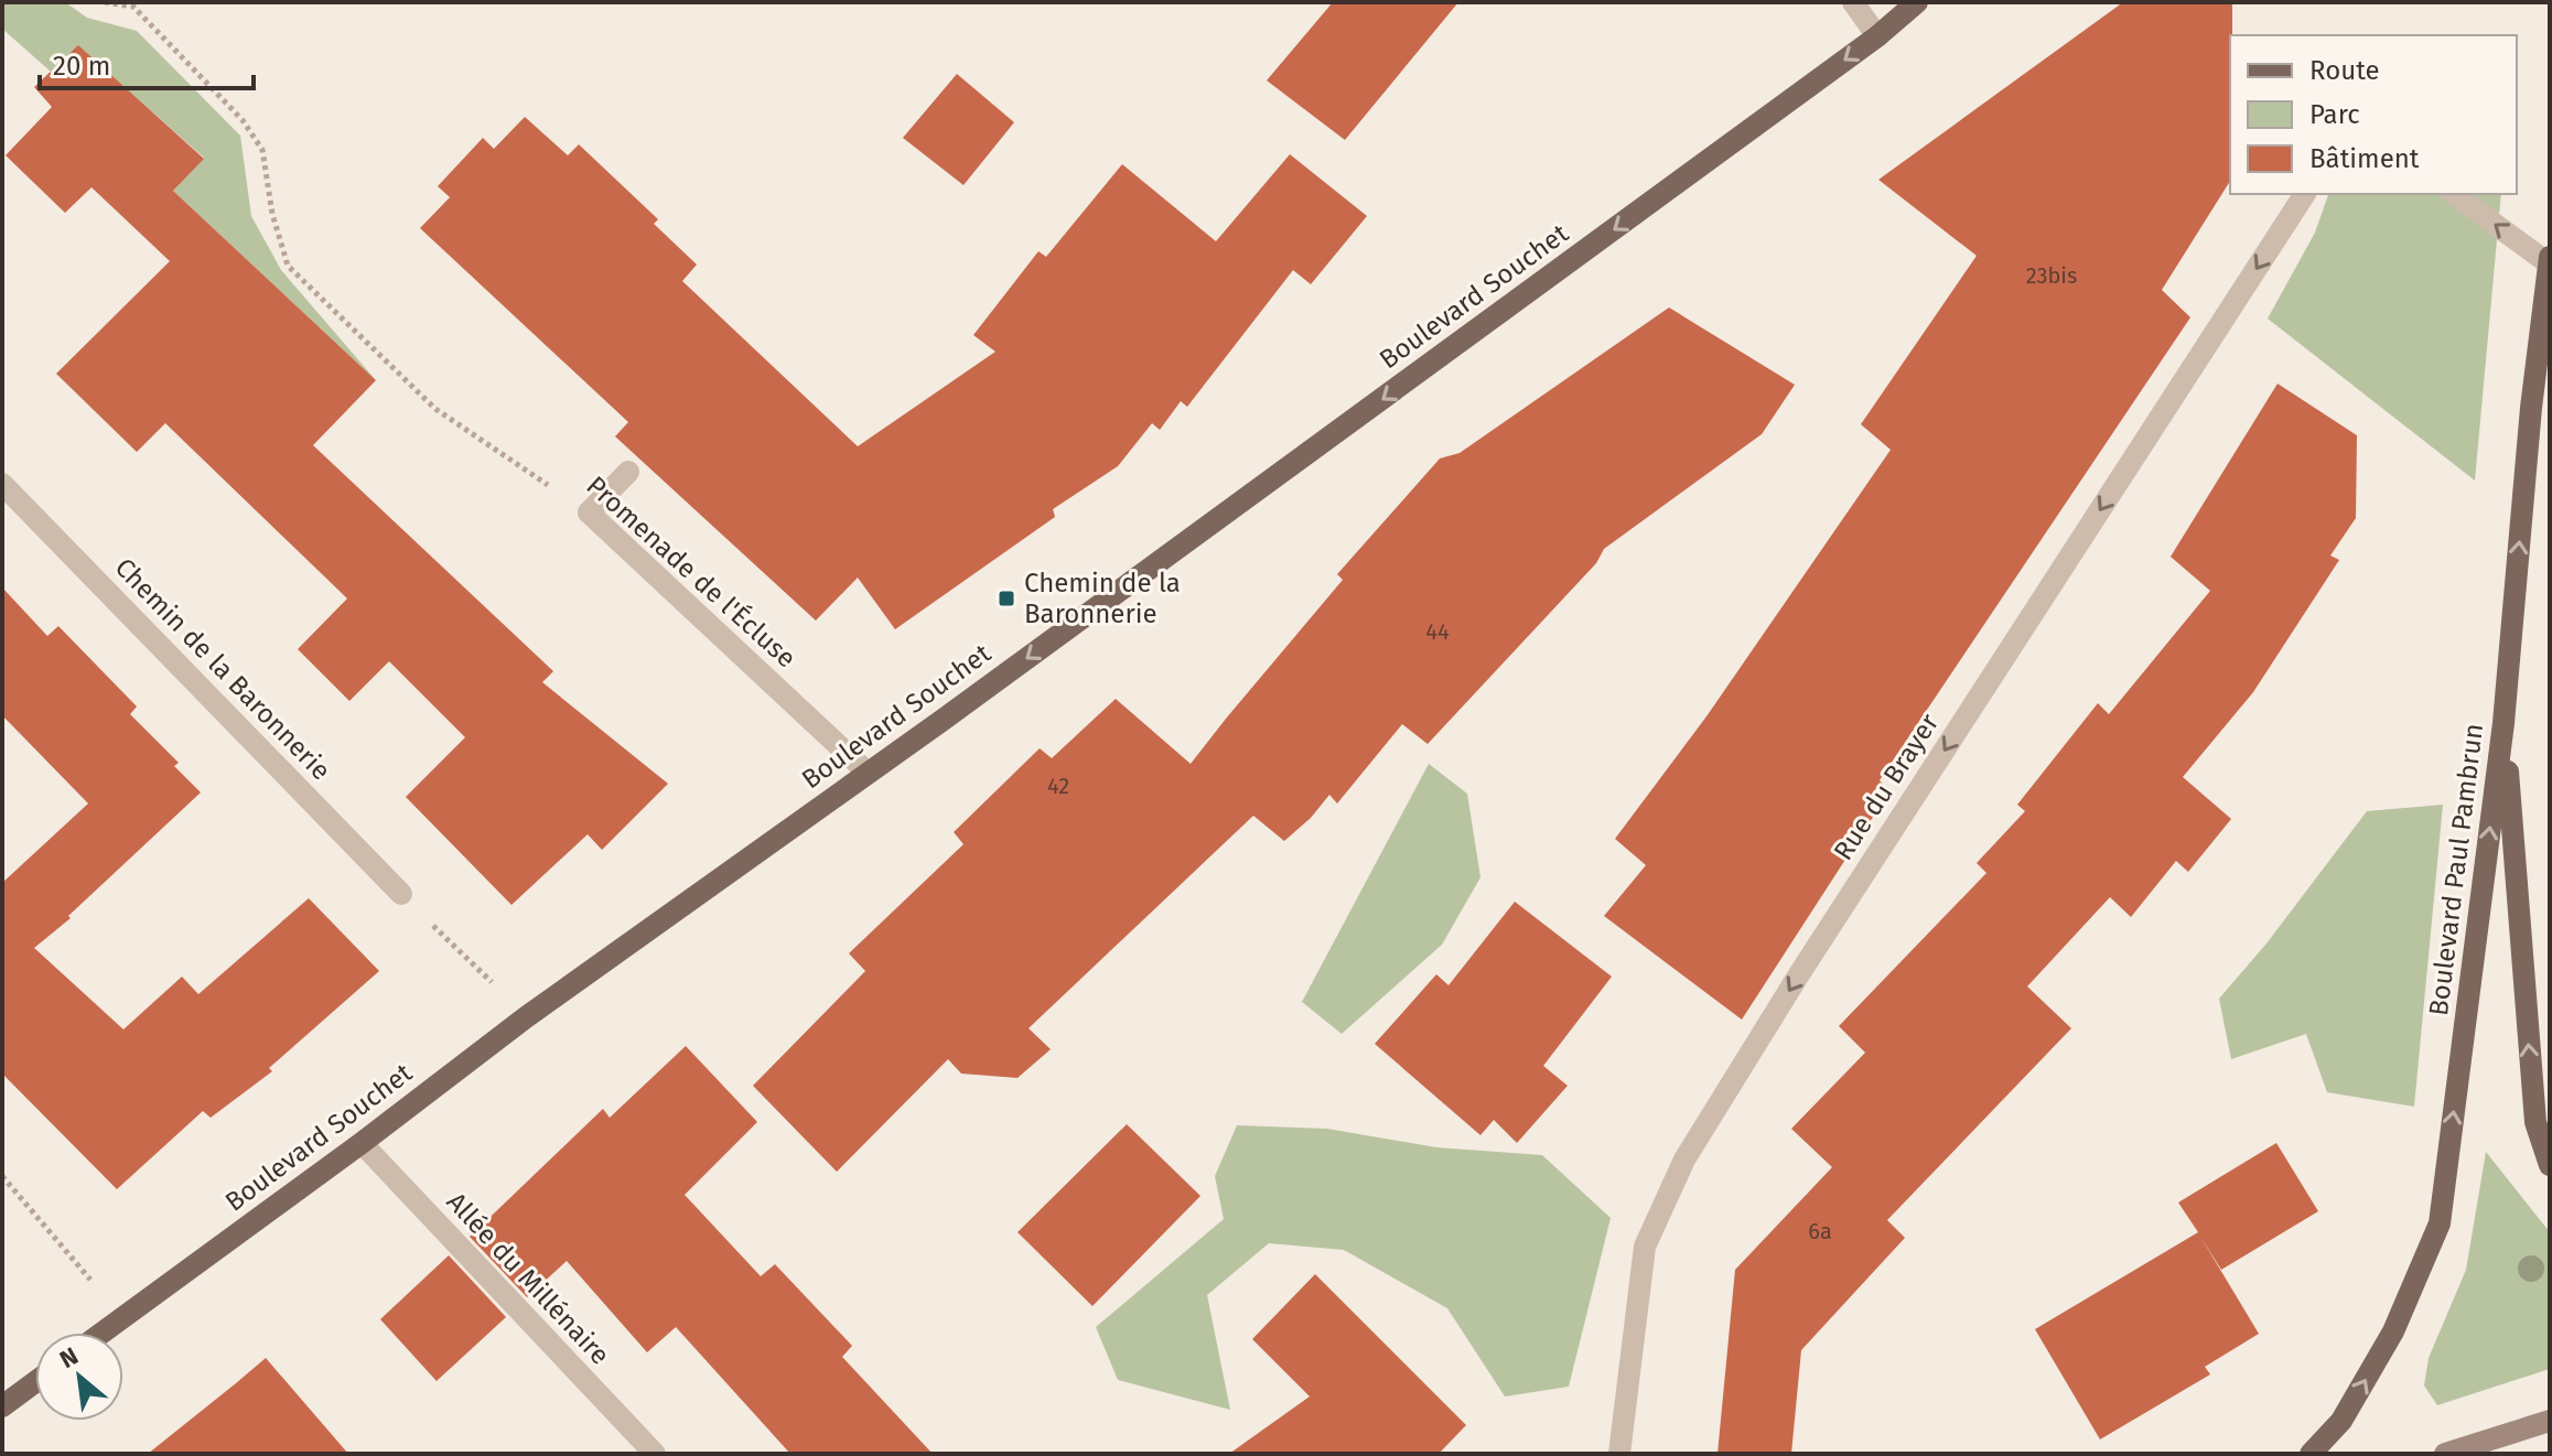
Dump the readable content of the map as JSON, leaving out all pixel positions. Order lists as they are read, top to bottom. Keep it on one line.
{"streets":{"main road":["Boulevard Souchet","Boulevard Paul Pambrun"],"street":["Promenade de l'Écluse","Chemin de la Baronnerie","Rue du Brayer","Allée du Millénaire"]},"crossings":[["Boulevard Souchet","Promenade de l'Écluse"],["Boulevard Souchet","Allée du Millénaire"]],"one_way":["Boulevard Souchet","Rue du Brayer"],"places":{"transit":["Chemin de la Baronnerie"]},"house_numbers":["23bis","44","42","6a"],"legend":["Route","Parc","Bâtiment"],"scale_bar":"20 m","north":"top left"}
